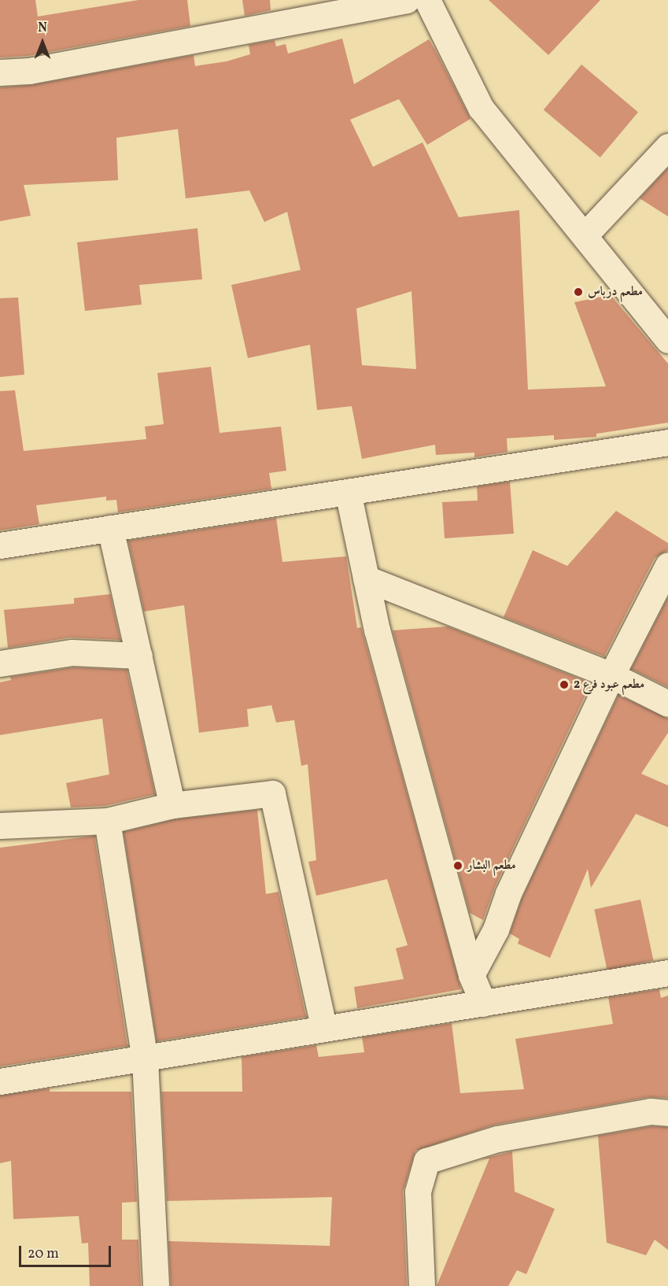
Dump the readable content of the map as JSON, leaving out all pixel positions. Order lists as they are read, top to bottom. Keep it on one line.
{"places":["مطعم درباس","مطعم عبود فرع 2","مطعم البشار"],"scale_bar":"20 m","north":"top"}
